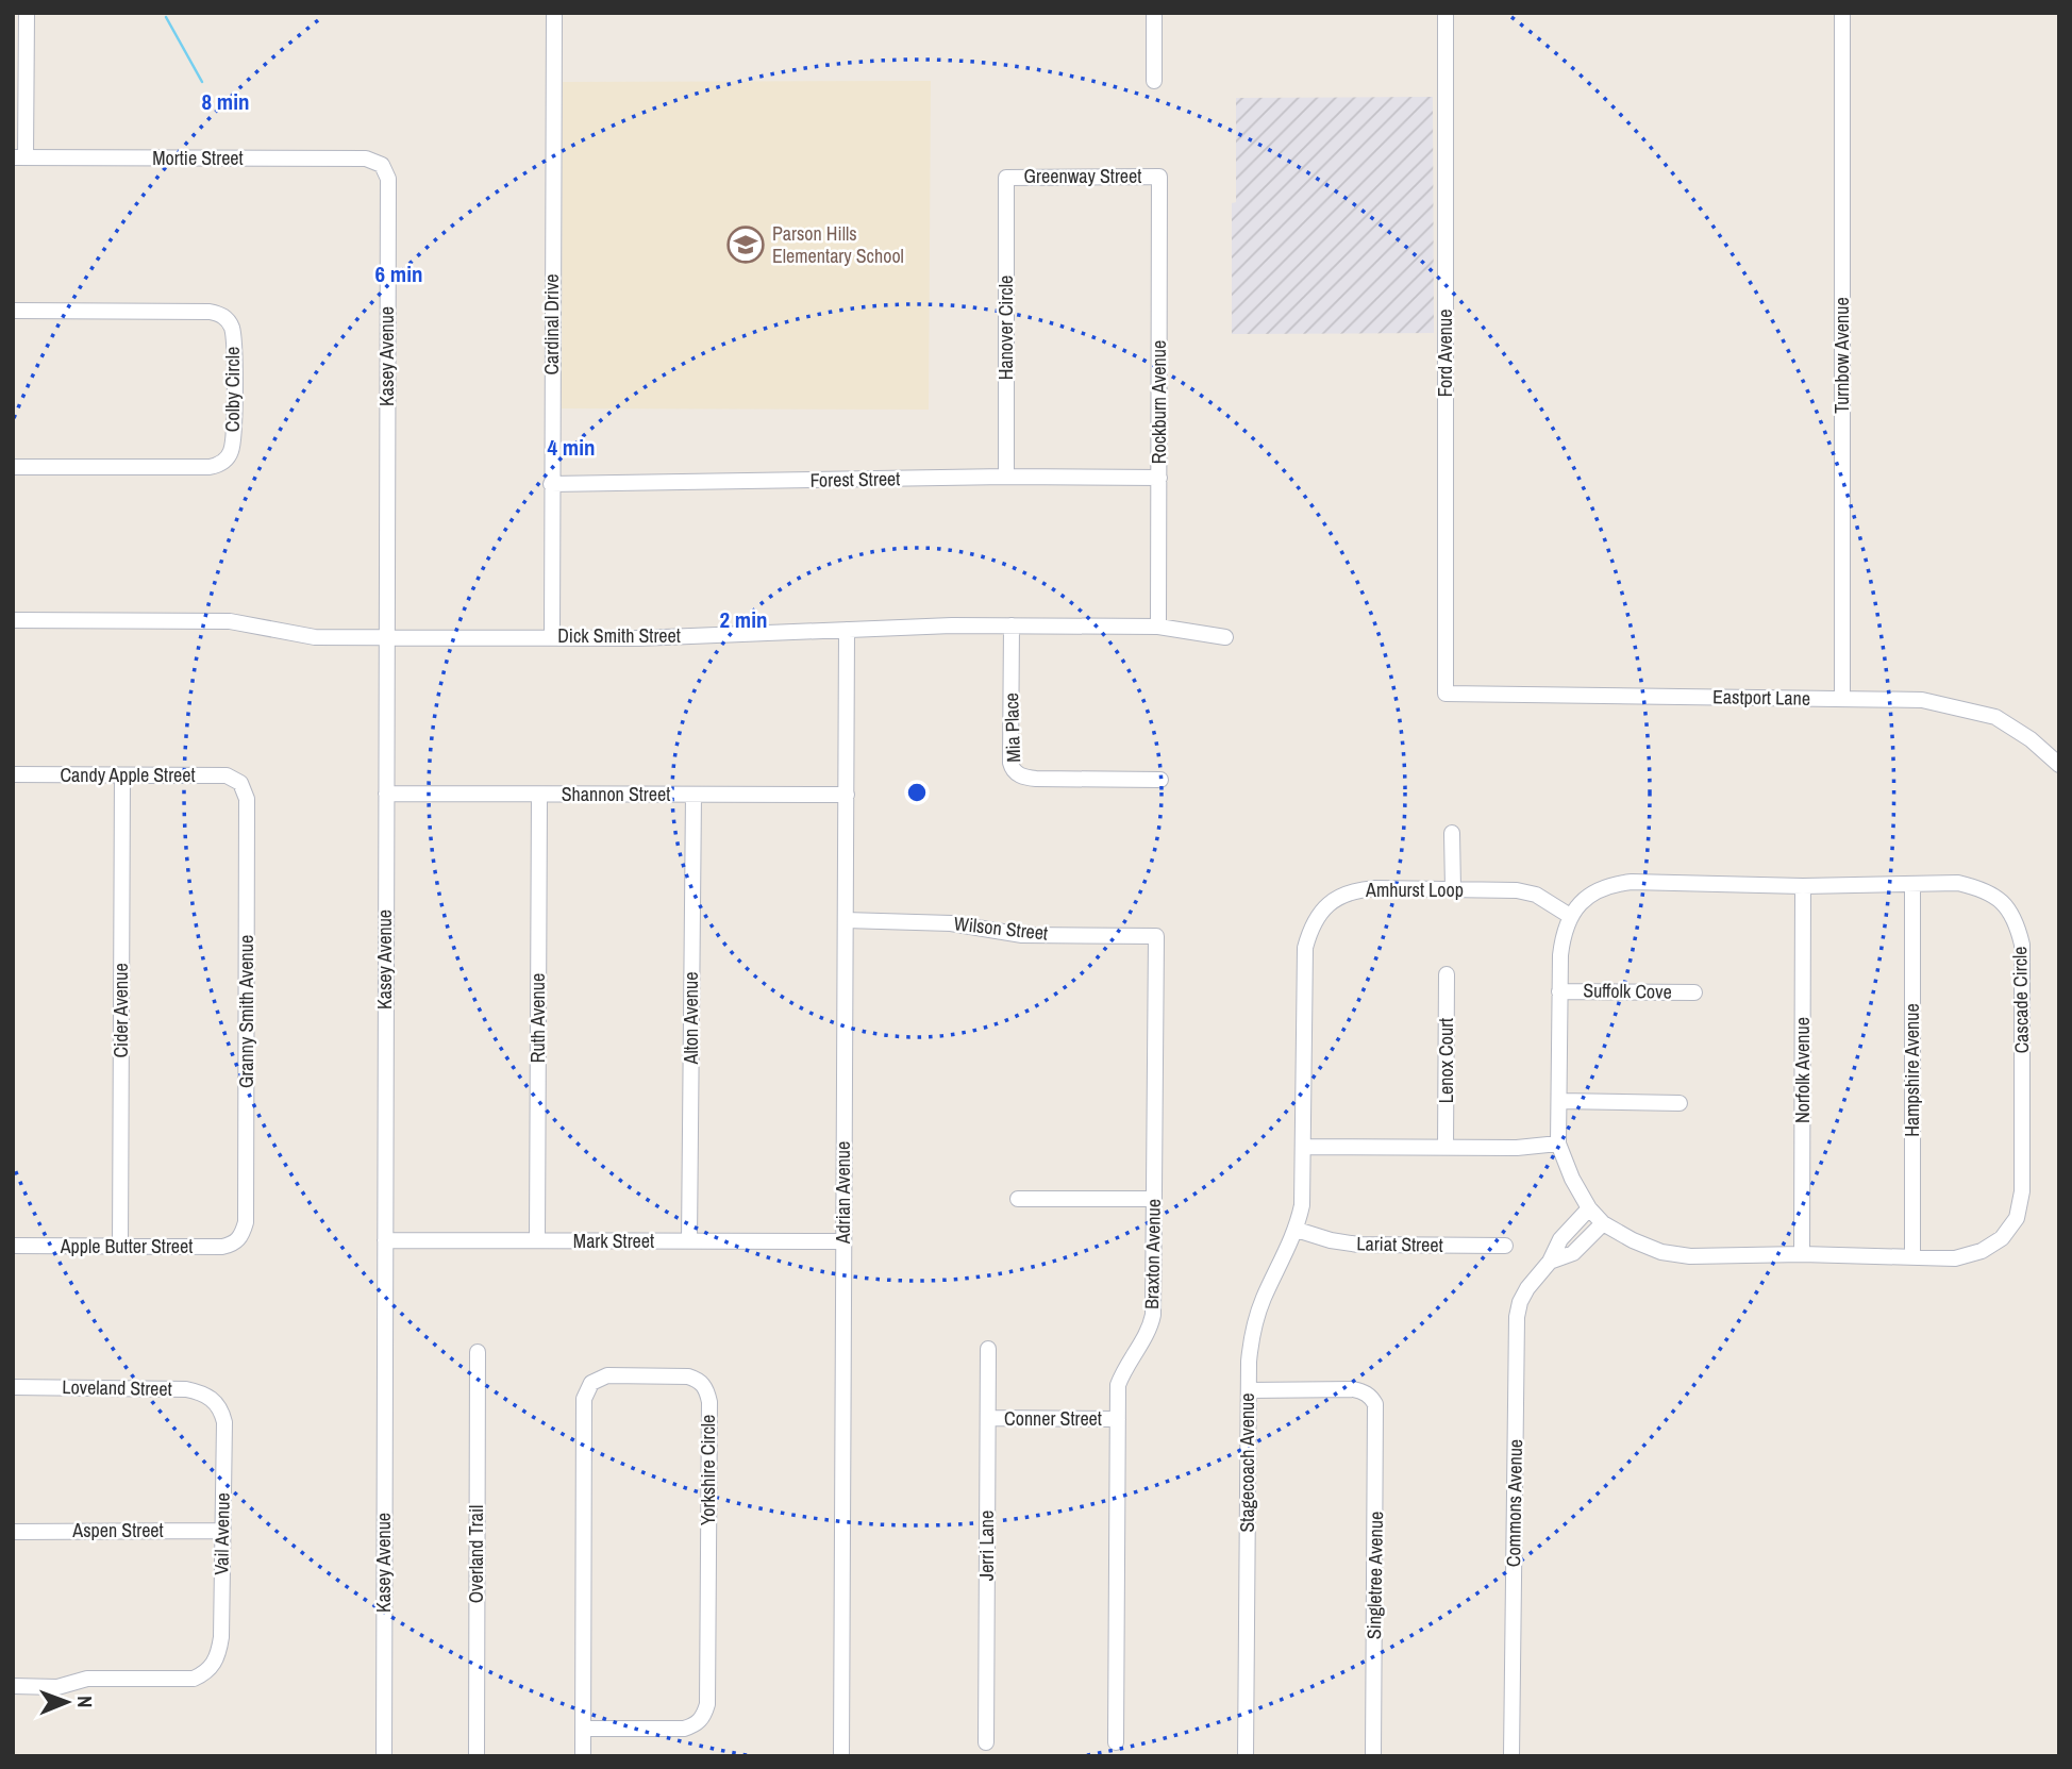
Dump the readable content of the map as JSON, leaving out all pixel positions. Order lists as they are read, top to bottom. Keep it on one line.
{"streets":{"street":["Mortie Street","Greenway Street","Cardinal Drive","Hanover Circle","Ford Avenue","Turnbow Avenue","Kasey Avenue","Colby Circle","Rockburn Avenue","Forest Street","Dick Smith Street","Eastport Lane","Mia Place","Candy Apple Street","Shannon Street","Amhurst Loop","Wilson Street","Suffolk Cove","Cascade Circle","Cider Avenue","Granny Smith Avenue","Ruth Avenue","Alton Avenue","Lenox Court","Norfolk Avenue","Hampshire Avenue","Adrian Avenue","Mark Street","Lariat Street","Apple Butter Street","Braxton Avenue","Loveland Street","Conner Street","Stagecoach Avenue","Yorkshire Circle","Commons Avenue","Aspen Street","Vail Avenue","Jerri Lane","Overland Trail","Singletree Avenue"]},"crossings":[["Mortie Street","Kasey Avenue"],["Greenway Street","Hanover Circle"],["Greenway Street","Rockburn Avenue"],["Cardinal Drive","Forest Street"],["Cardinal Drive","Dick Smith Street"],["Hanover Circle","Forest Street"],["Ford Avenue","Eastport Lane"],["Turnbow Avenue","Eastport Lane"],["Kasey Avenue","Dick Smith Street"],["Kasey Avenue","Shannon Street"],["Kasey Avenue","Mark Street"],["Rockburn Avenue","Forest Street"],["Rockburn Avenue","Dick Smith Street"],["Dick Smith Street","Mia Place"],["Dick Smith Street","Adrian Avenue"],["Candy Apple Street","Cider Avenue"],["Candy Apple Street","Granny Smith Avenue"],["Shannon Street","Ruth Avenue"],["Shannon Street","Alton Avenue"],["Shannon Street","Adrian Avenue"],["Amhurst Loop","Cascade Circle"],["Amhurst Loop","Stagecoach Avenue"],["Wilson Street","Adrian Avenue"],["Wilson Street","Braxton Avenue"],["Suffolk Cove","Cascade Circle"],["Cascade Circle","Norfolk Avenue"],["Cascade Circle","Hampshire Avenue"],["Cascade Circle","Commons Avenue"],["Cider Avenue","Apple Butter Street"],["Granny Smith Avenue","Apple Butter Street"],["Ruth Avenue","Mark Street"],["Alton Avenue","Mark Street"],["Adrian Avenue","Mark Street"],["Lariat Street","Stagecoach Avenue"],["Braxton Avenue","Conner Street"],["Loveland Street","Vail Avenue"],["Conner Street","Jerri Lane"],["Stagecoach Avenue","Singletree Avenue"],["Aspen Street","Vail Avenue"]],"places":{"school or university":["Parson Hills Elementary School"]},"north":"right","rings":["8 min","6 min","4 min","2 min"]}
